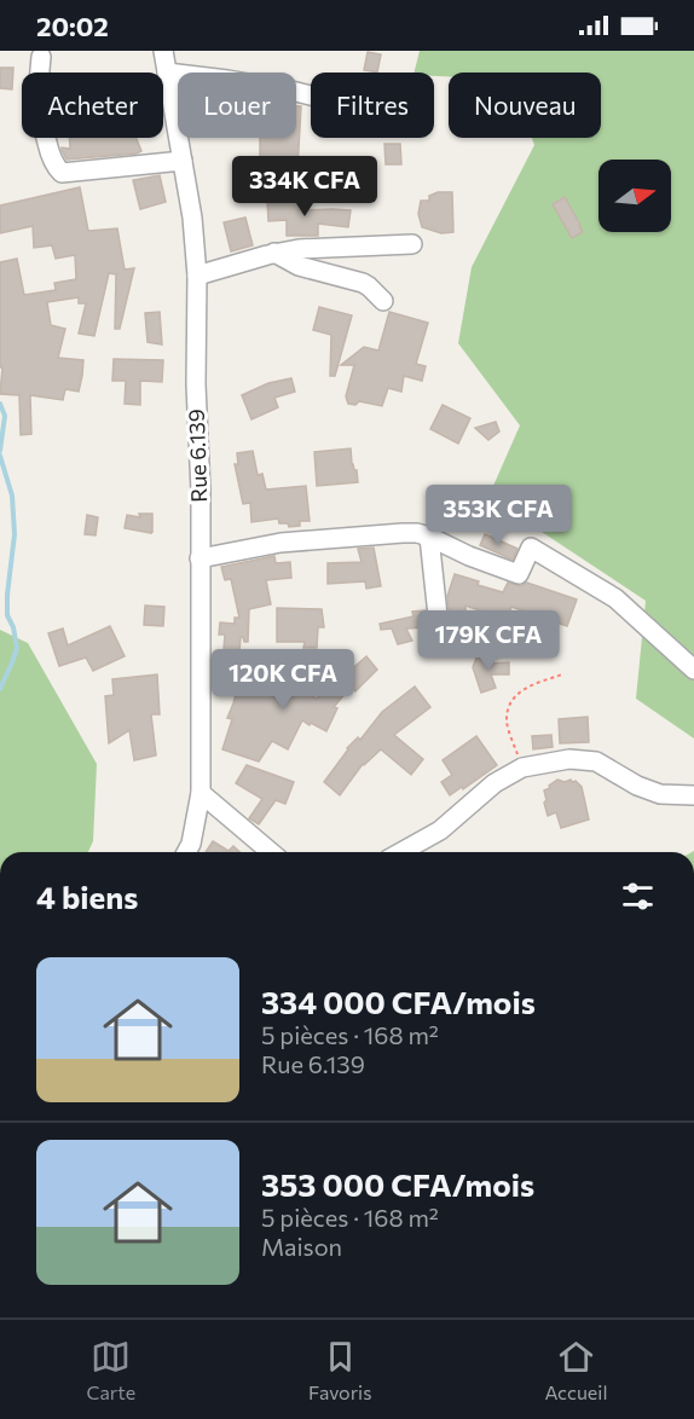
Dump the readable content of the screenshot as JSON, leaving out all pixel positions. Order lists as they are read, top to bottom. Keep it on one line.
{"streets":{"street":["Rue 6.139"]},"north":"right","page":{"status":"20:02","chip":["Acheter","Louer","Filtres","Nouveau"],"price":["334K CFA","353K CFA","179K CFA","120K CFA"],"heading":"4 biens","list":[{"name":"334 000 CFA/mois","note":"5 pièces · 168 m² · Rue 6.139"},{"name":"353 000 CFA/mois","note":"5 pièces · 168 m² · Maison"}],"tabs":["Carte","Favoris","Accueil"]}}
